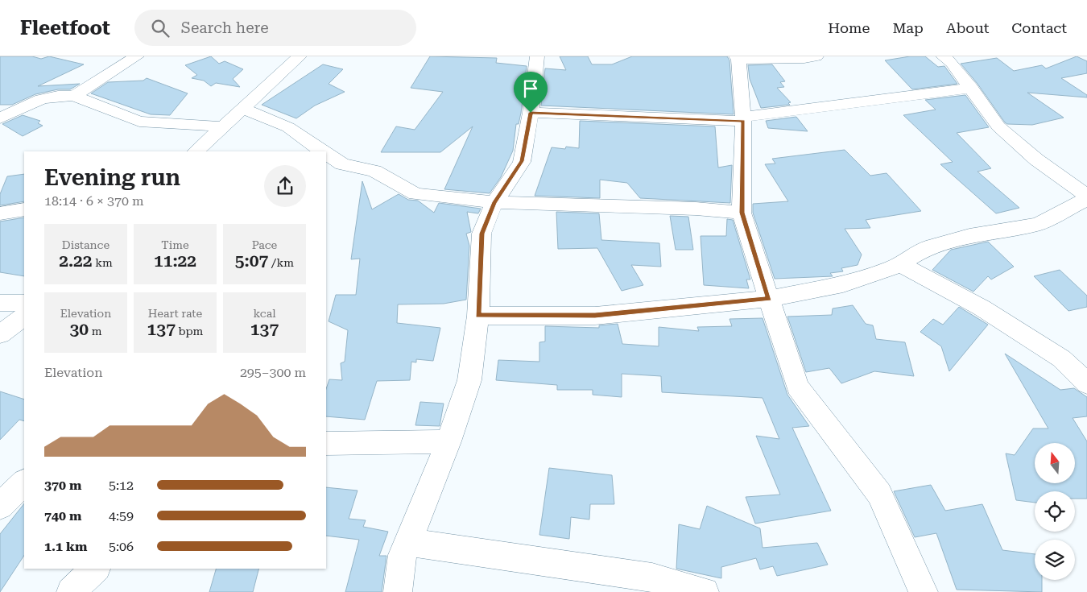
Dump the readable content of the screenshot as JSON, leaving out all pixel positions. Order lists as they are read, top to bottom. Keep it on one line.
{"north":"top","page":{"header":"Fleetfoot","search":"Search here","nav":["Home","Map","About","Contact"],"heading":["Evening run","18:14 · 6 × 370 m"],"stats":[["Distance","2.22 km"],["Time","11:22"],["Pace","5:07 /km"],["Elevation","30 m"],["Heart rate","137 bpm"],["kcal","137"]],"chart":["Elevation","295–300 m"],"list":[{"name":"370 m","note":"5:12"},{"name":"740 m","note":"4:59"},{"name":"1.1 km","note":"5:06"}]}}
